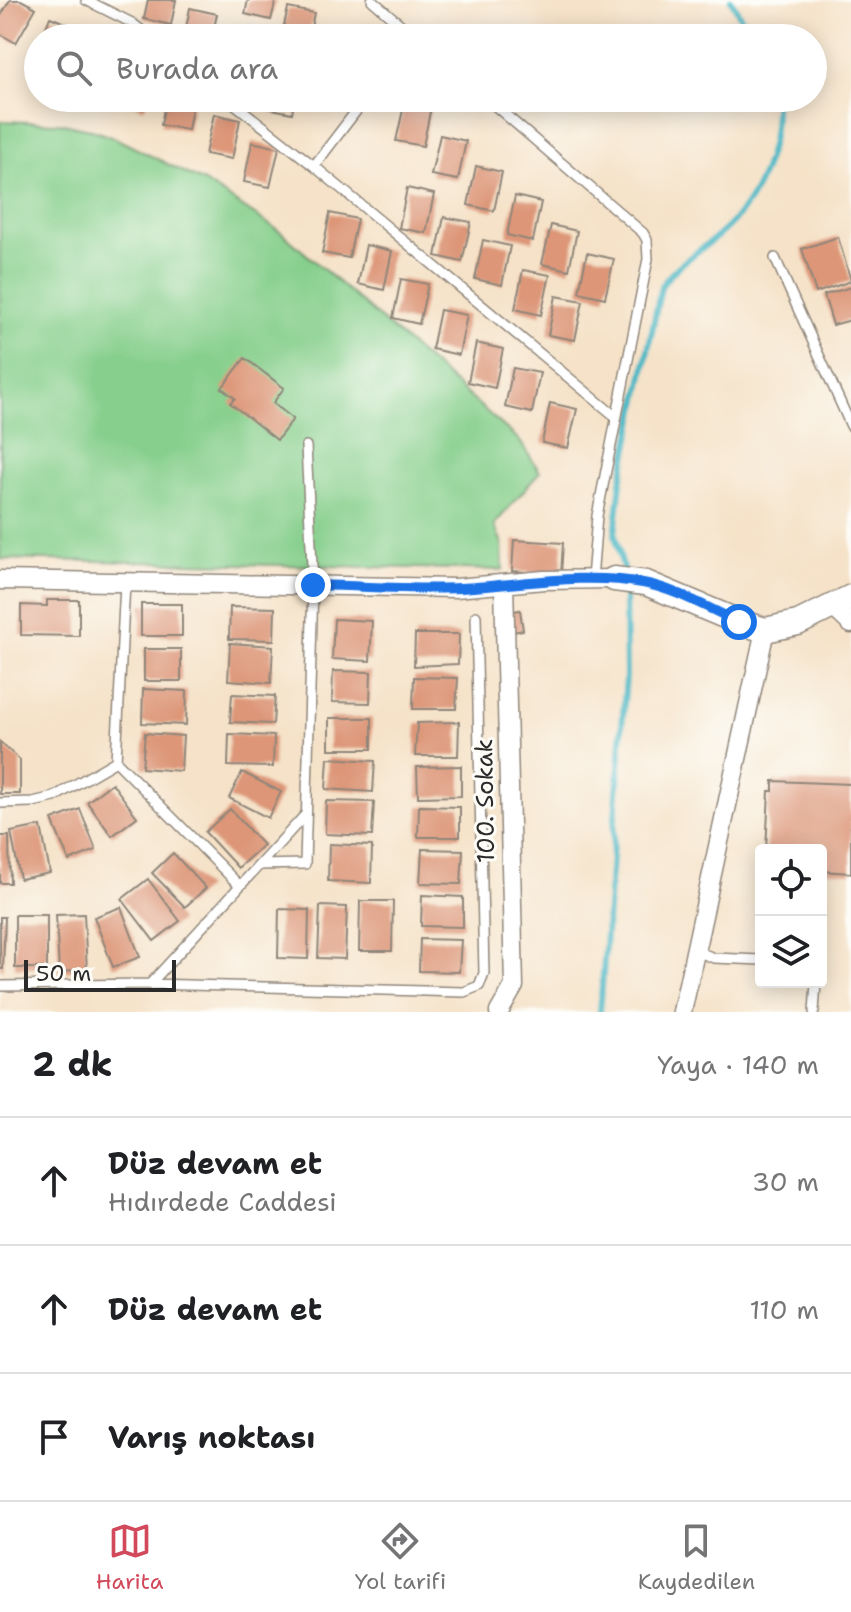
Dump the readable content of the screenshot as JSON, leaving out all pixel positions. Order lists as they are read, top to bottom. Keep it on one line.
{"streets":{"street":["100. Sokak"]},"scale_bar":"50 m","page":{"search":"Burada ara","scale":"50 m","heading":["2 dk","Yaya · 140 m"],"list":[["Düz devam et","Hıdırdede Caddesi","30 m"],["Düz devam et","110 m"],"Varış noktası"],"nav":["Harita","Yol tarifi","Kaydedilen"]}}
